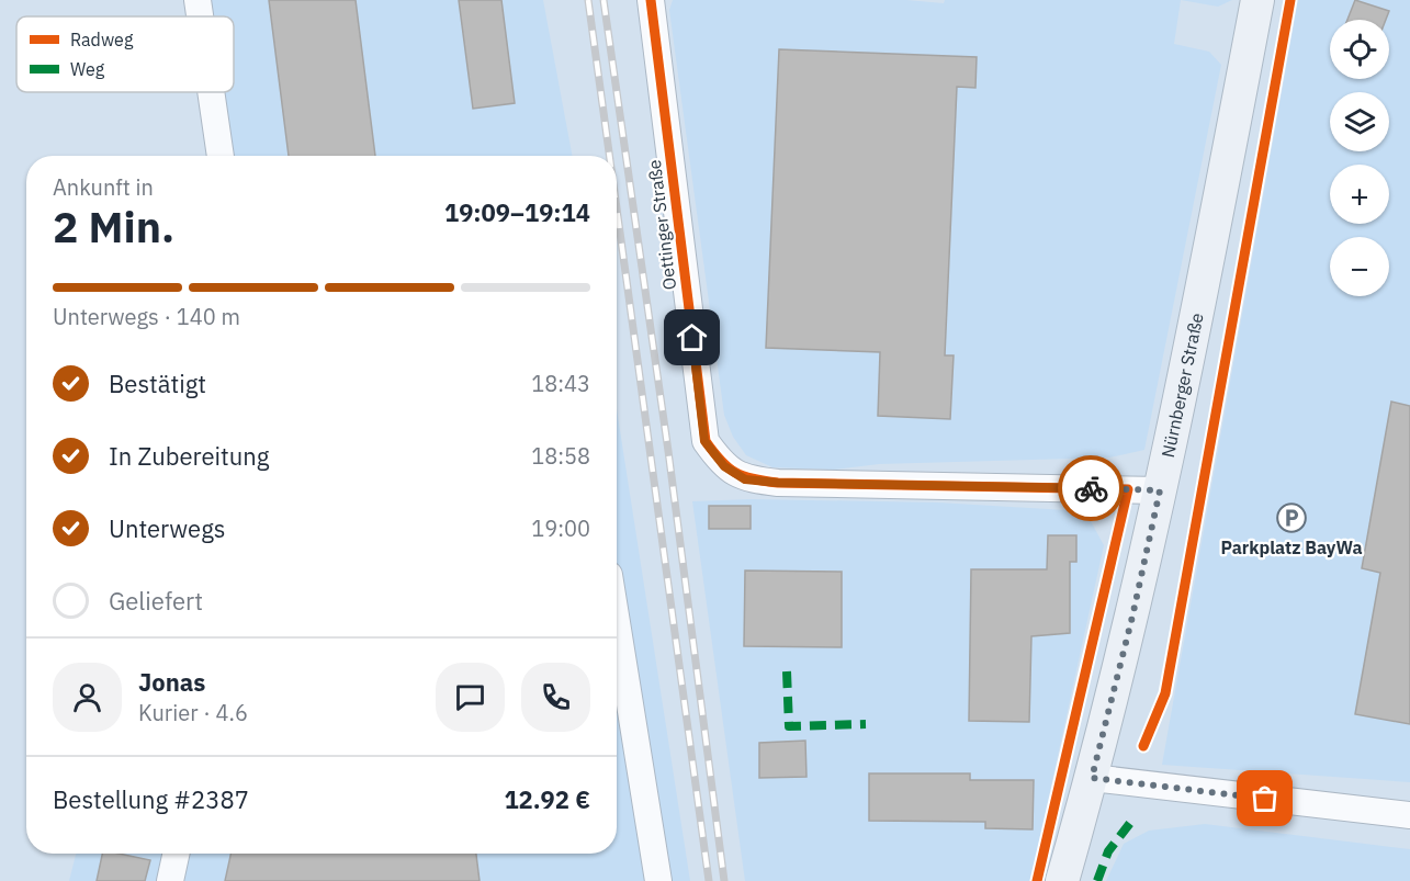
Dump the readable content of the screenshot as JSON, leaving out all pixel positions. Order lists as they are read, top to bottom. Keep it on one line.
{"streets":{"main road":["Nürnberger Straße"],"street":["Oettinger Straße"]},"crossings":[["Oettinger Straße","Nürnberger Straße"]],"places":{"parking":["Parkplatz BayWa"]},"legend":["Radweg","Weg"],"page":{"map_buttons":["+","−"],"heading":["2 Min.","Ankunft in","19:09–19:14"],"panel":["Jonas","Kurier · 4.6","Bestellung #2387","12.92 €"],"bar":"Unterwegs · 140 m","list":[["Bestätigt","18:43"],["In Zubereitung","18:58"],["Unterwegs","19:00"],"Geliefert"]}}
